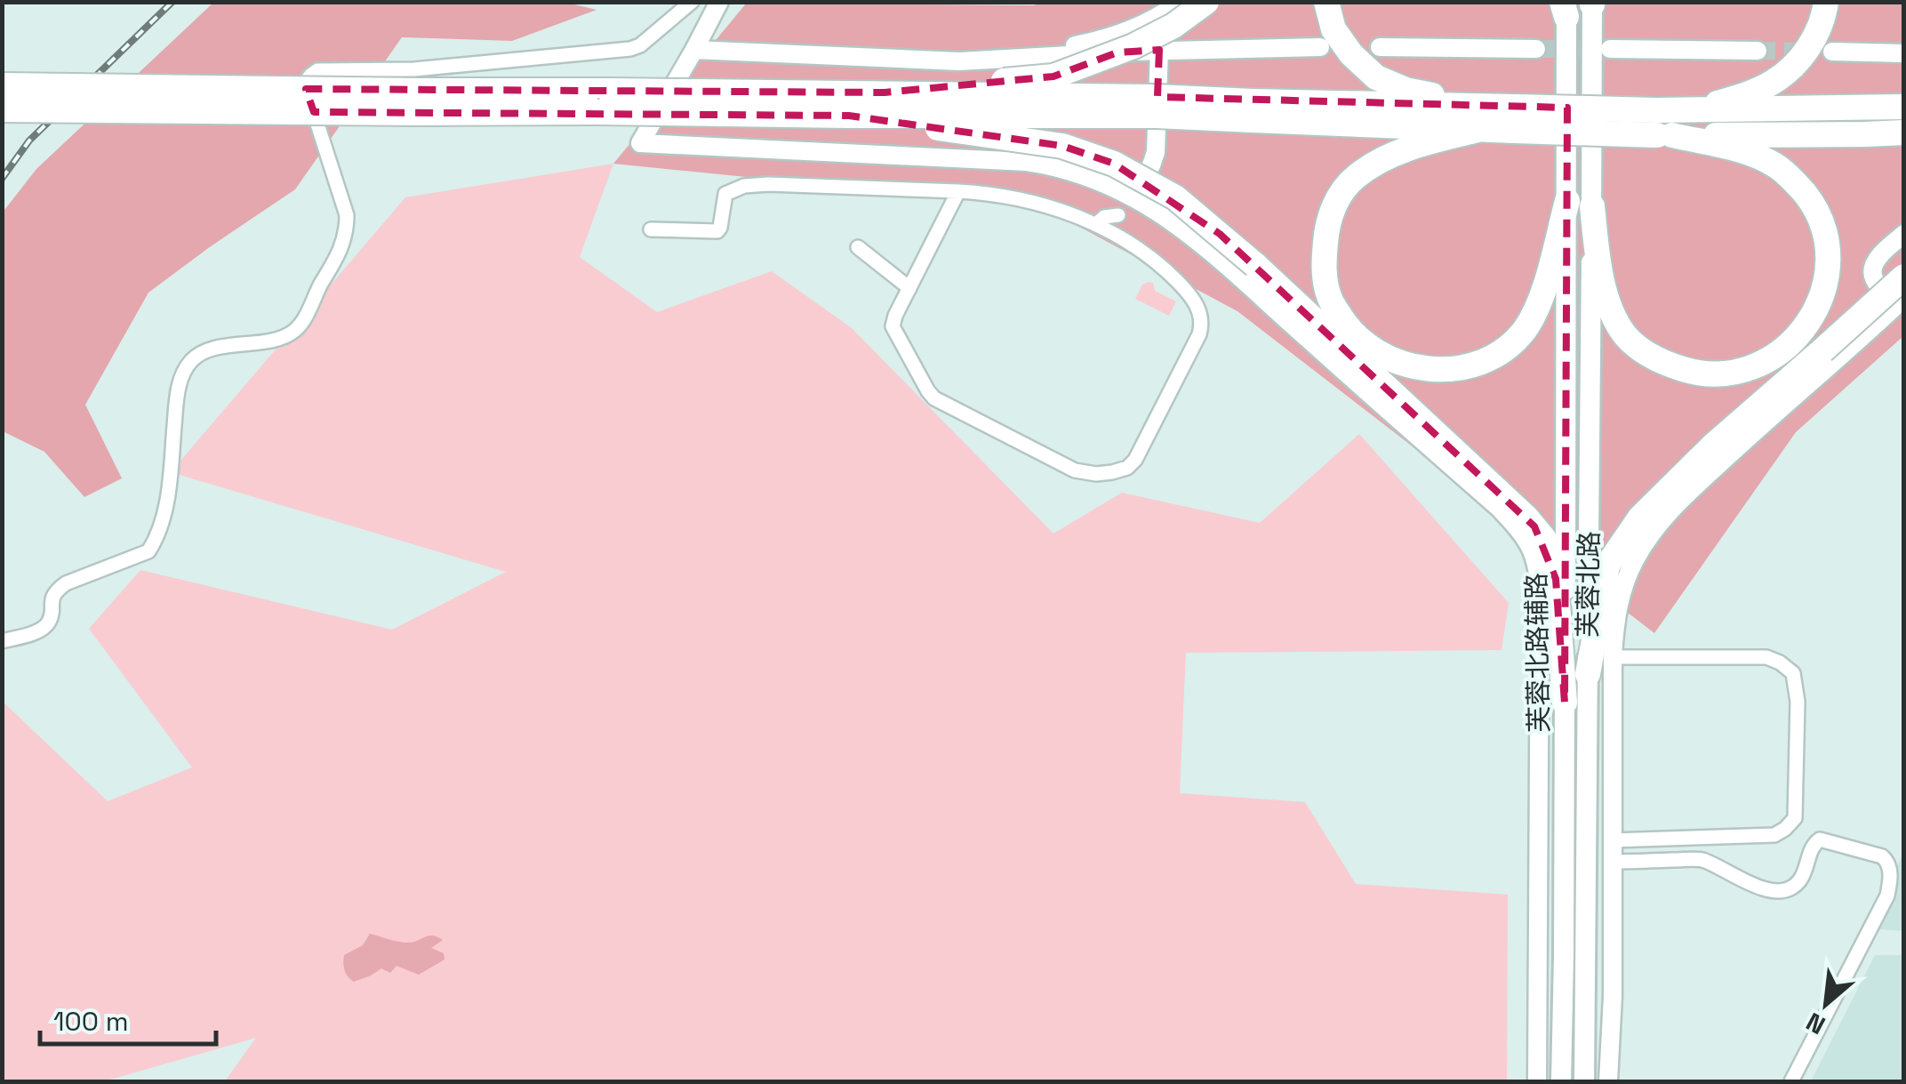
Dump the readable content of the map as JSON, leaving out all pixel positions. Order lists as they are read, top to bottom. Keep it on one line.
{"streets":{"main road":["芙蓉北路","芙蓉北路辅路"]},"scale_bar":"100 m","north":"bottom left"}
